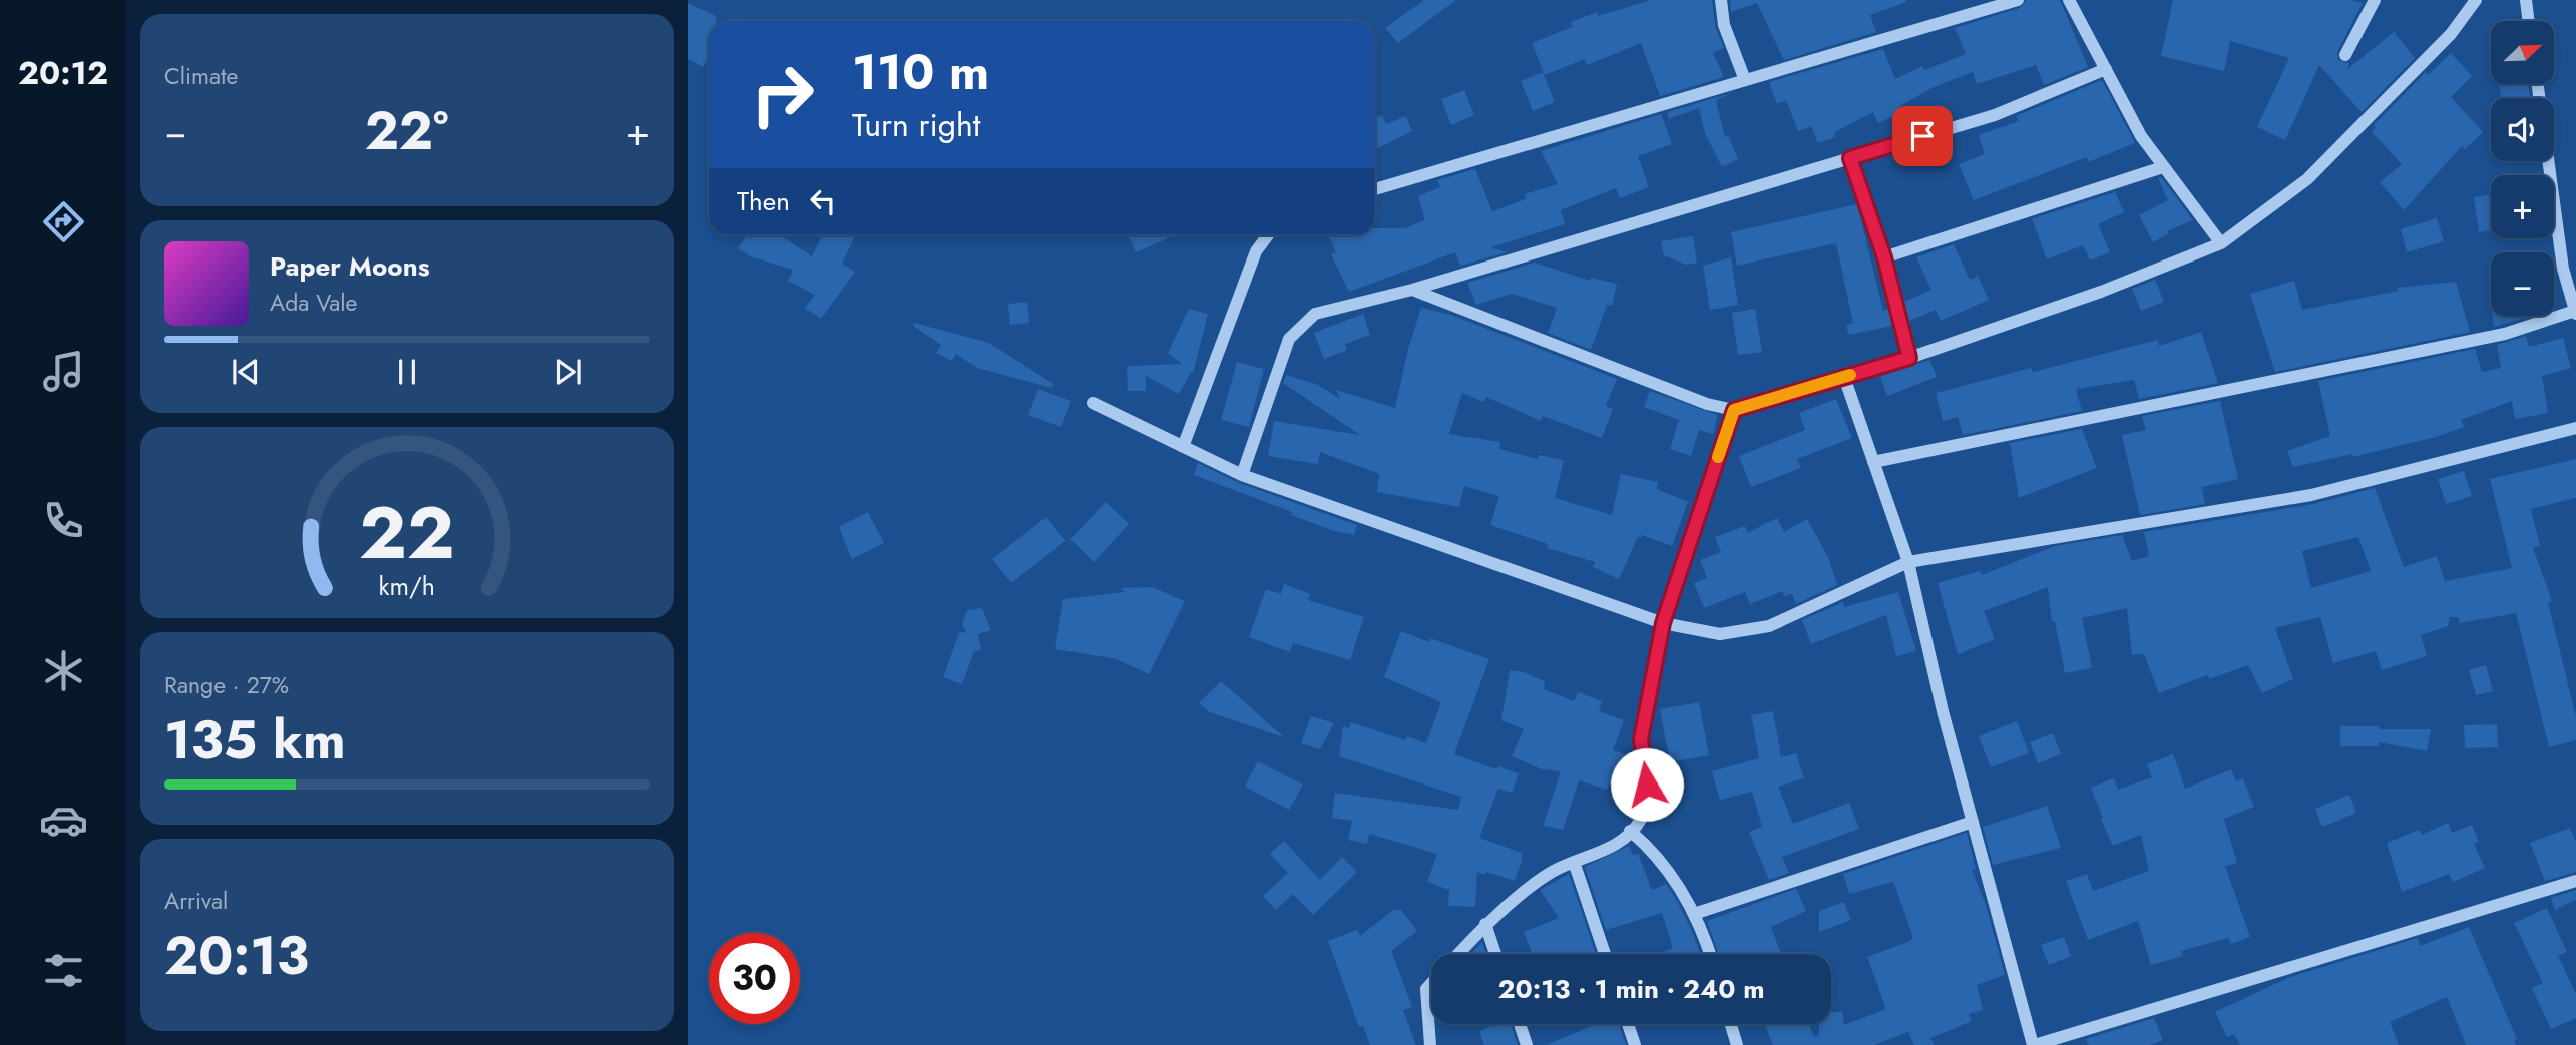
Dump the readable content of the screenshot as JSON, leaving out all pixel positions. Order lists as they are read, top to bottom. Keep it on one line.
{"north":"top right","page":{"tabs":"20:12","tile":["Climate",["Range · 27%","135 km"],["Arrival","20:13"]],"map_buttons":["+","−"],"turn":["110 m","Turn right"],"heat":["−","22°","+"],"then":"Then","song":["Paper Moons","Ada Vale"],"limit":"30","trip":"20:13 · 1 min · 240 m","gauge":["22","km/h"]}}
